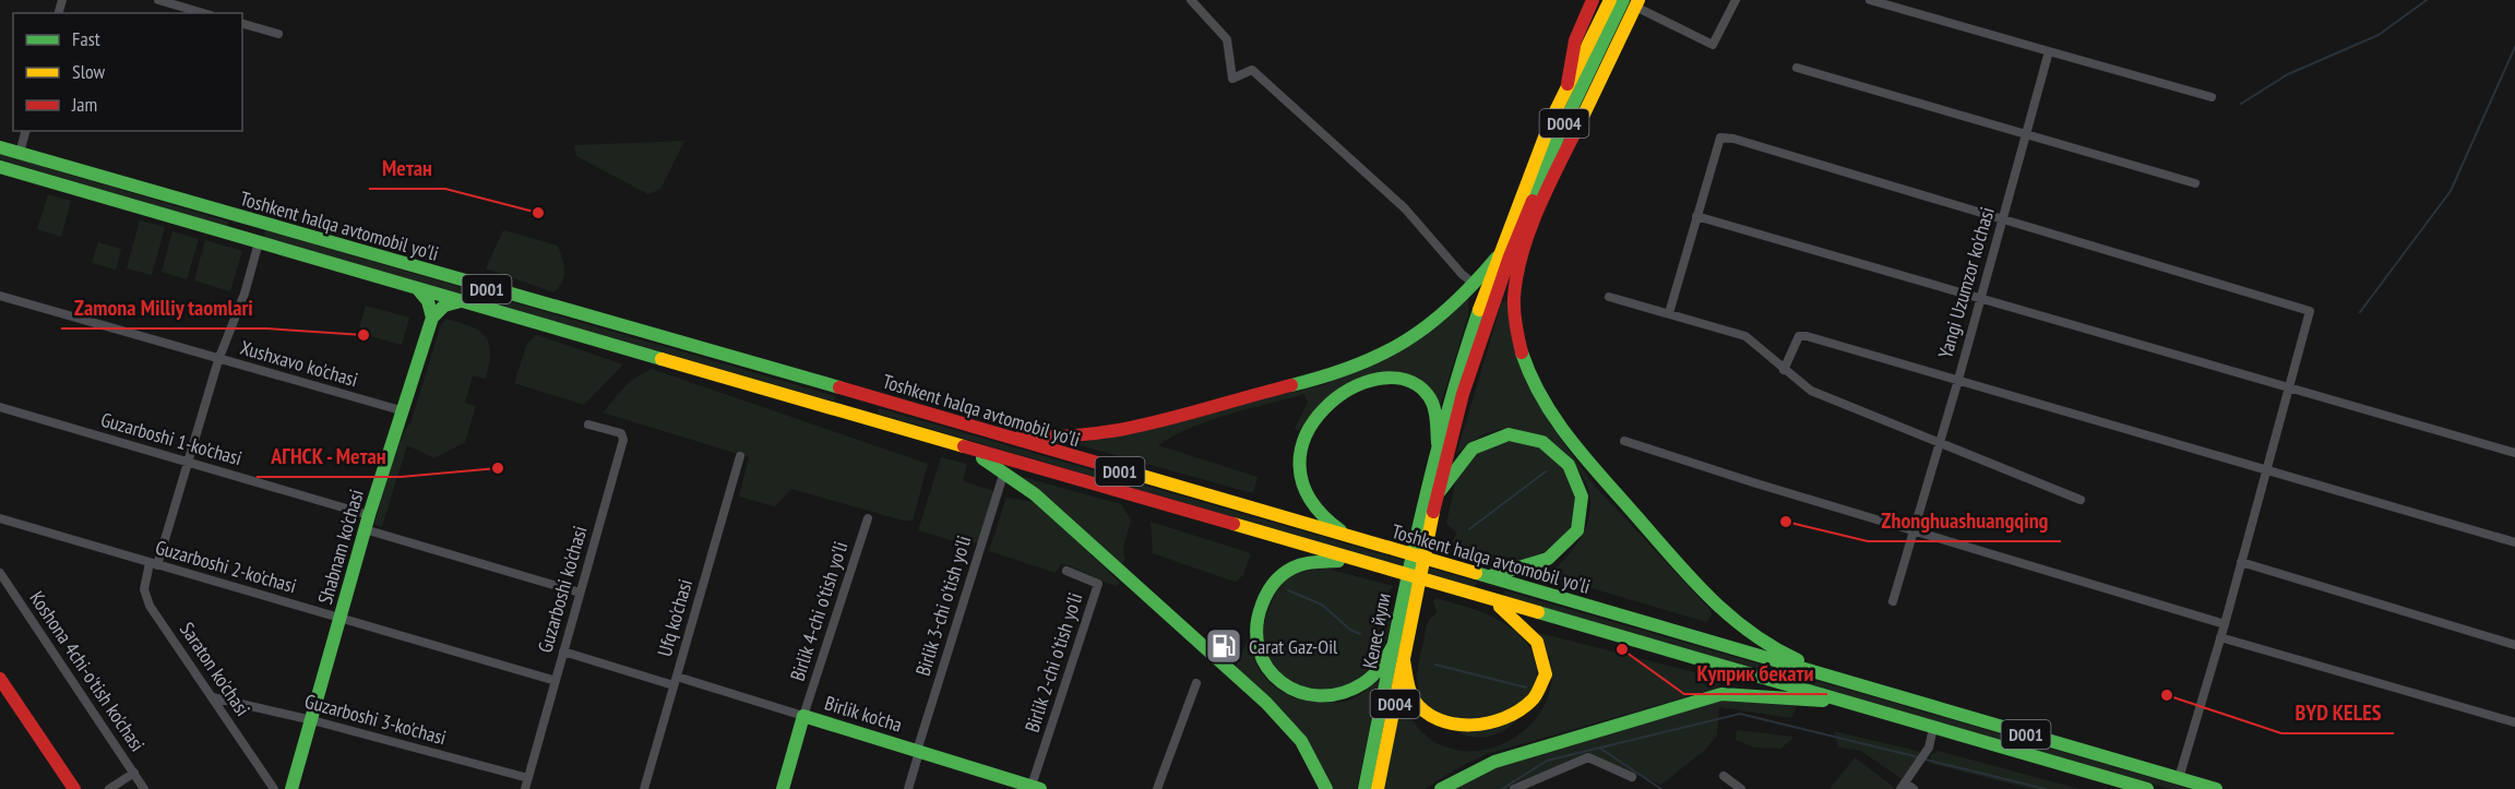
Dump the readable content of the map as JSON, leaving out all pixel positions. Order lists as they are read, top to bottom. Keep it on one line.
{"streets":{"main road":["D004","Toshkent halqa avtomobil yo'li","D001","Shabnam ko'chasi","Келес йули","Birlik ko'cha"],"street":["Yangi Uzumzor ko'chasi","Xushxavo ko'chasi","Guzarboshi 1-ko'chasi","Guzarboshi 2-ko'chasi","Guzarboshi ko'chasi","Birlik 3-chi o'tish yo'li","Birlik 4-chi o'tish yo'li","Ufq ko'chasi","Birlik 2-chi o'tish yo'li","Saraton ko'chasi","Koshona 4chi-o'tish ko'chasi","Guzarboshi 3-ko'chasi"]},"crossings":[["D004","Келес йули"],["Toshkent halqa avtomobil yo'li","Saraton ko'chasi"],["Xushxavo ko'chasi","Shabnam ko'chasi"],["Xushxavo ko'chasi","Saraton ko'chasi"],["Guzarboshi 1-ko'chasi","Shabnam ko'chasi"],["Guzarboshi 1-ko'chasi","Saraton ko'chasi"],["Shabnam ko'chasi","Guzarboshi 2-ko'chasi"],["Shabnam ko'chasi","Guzarboshi 3-ko'chasi"],["Guzarboshi 2-ko'chasi","Guzarboshi ko'chasi"],["Guzarboshi 2-ko'chasi","Saraton ko'chasi"],["Guzarboshi ko'chasi","Birlik ko'cha"],["Guzarboshi ko'chasi","Guzarboshi 3-ko'chasi"],["Birlik 3-chi o'tish yo'li","Birlik ko'cha"],["Birlik 4-chi o'tish yo'li","Birlik ko'cha"],["Ufq ko'chasi","Birlik ko'cha"],["Birlik 2-chi o'tish yo'li","Birlik ko'cha"],["Saraton ko'chasi","Guzarboshi 3-ko'chasi"]],"places":{"other":["Метан","Zamona Milliy taomlari","АГНСК - Метан","Zhonghuashuangqing","Куприк бекати","BYD KELES"],"fuel station":["Carat Gaz-Oil"]},"legend":["Fast","Slow","Jam"]}
